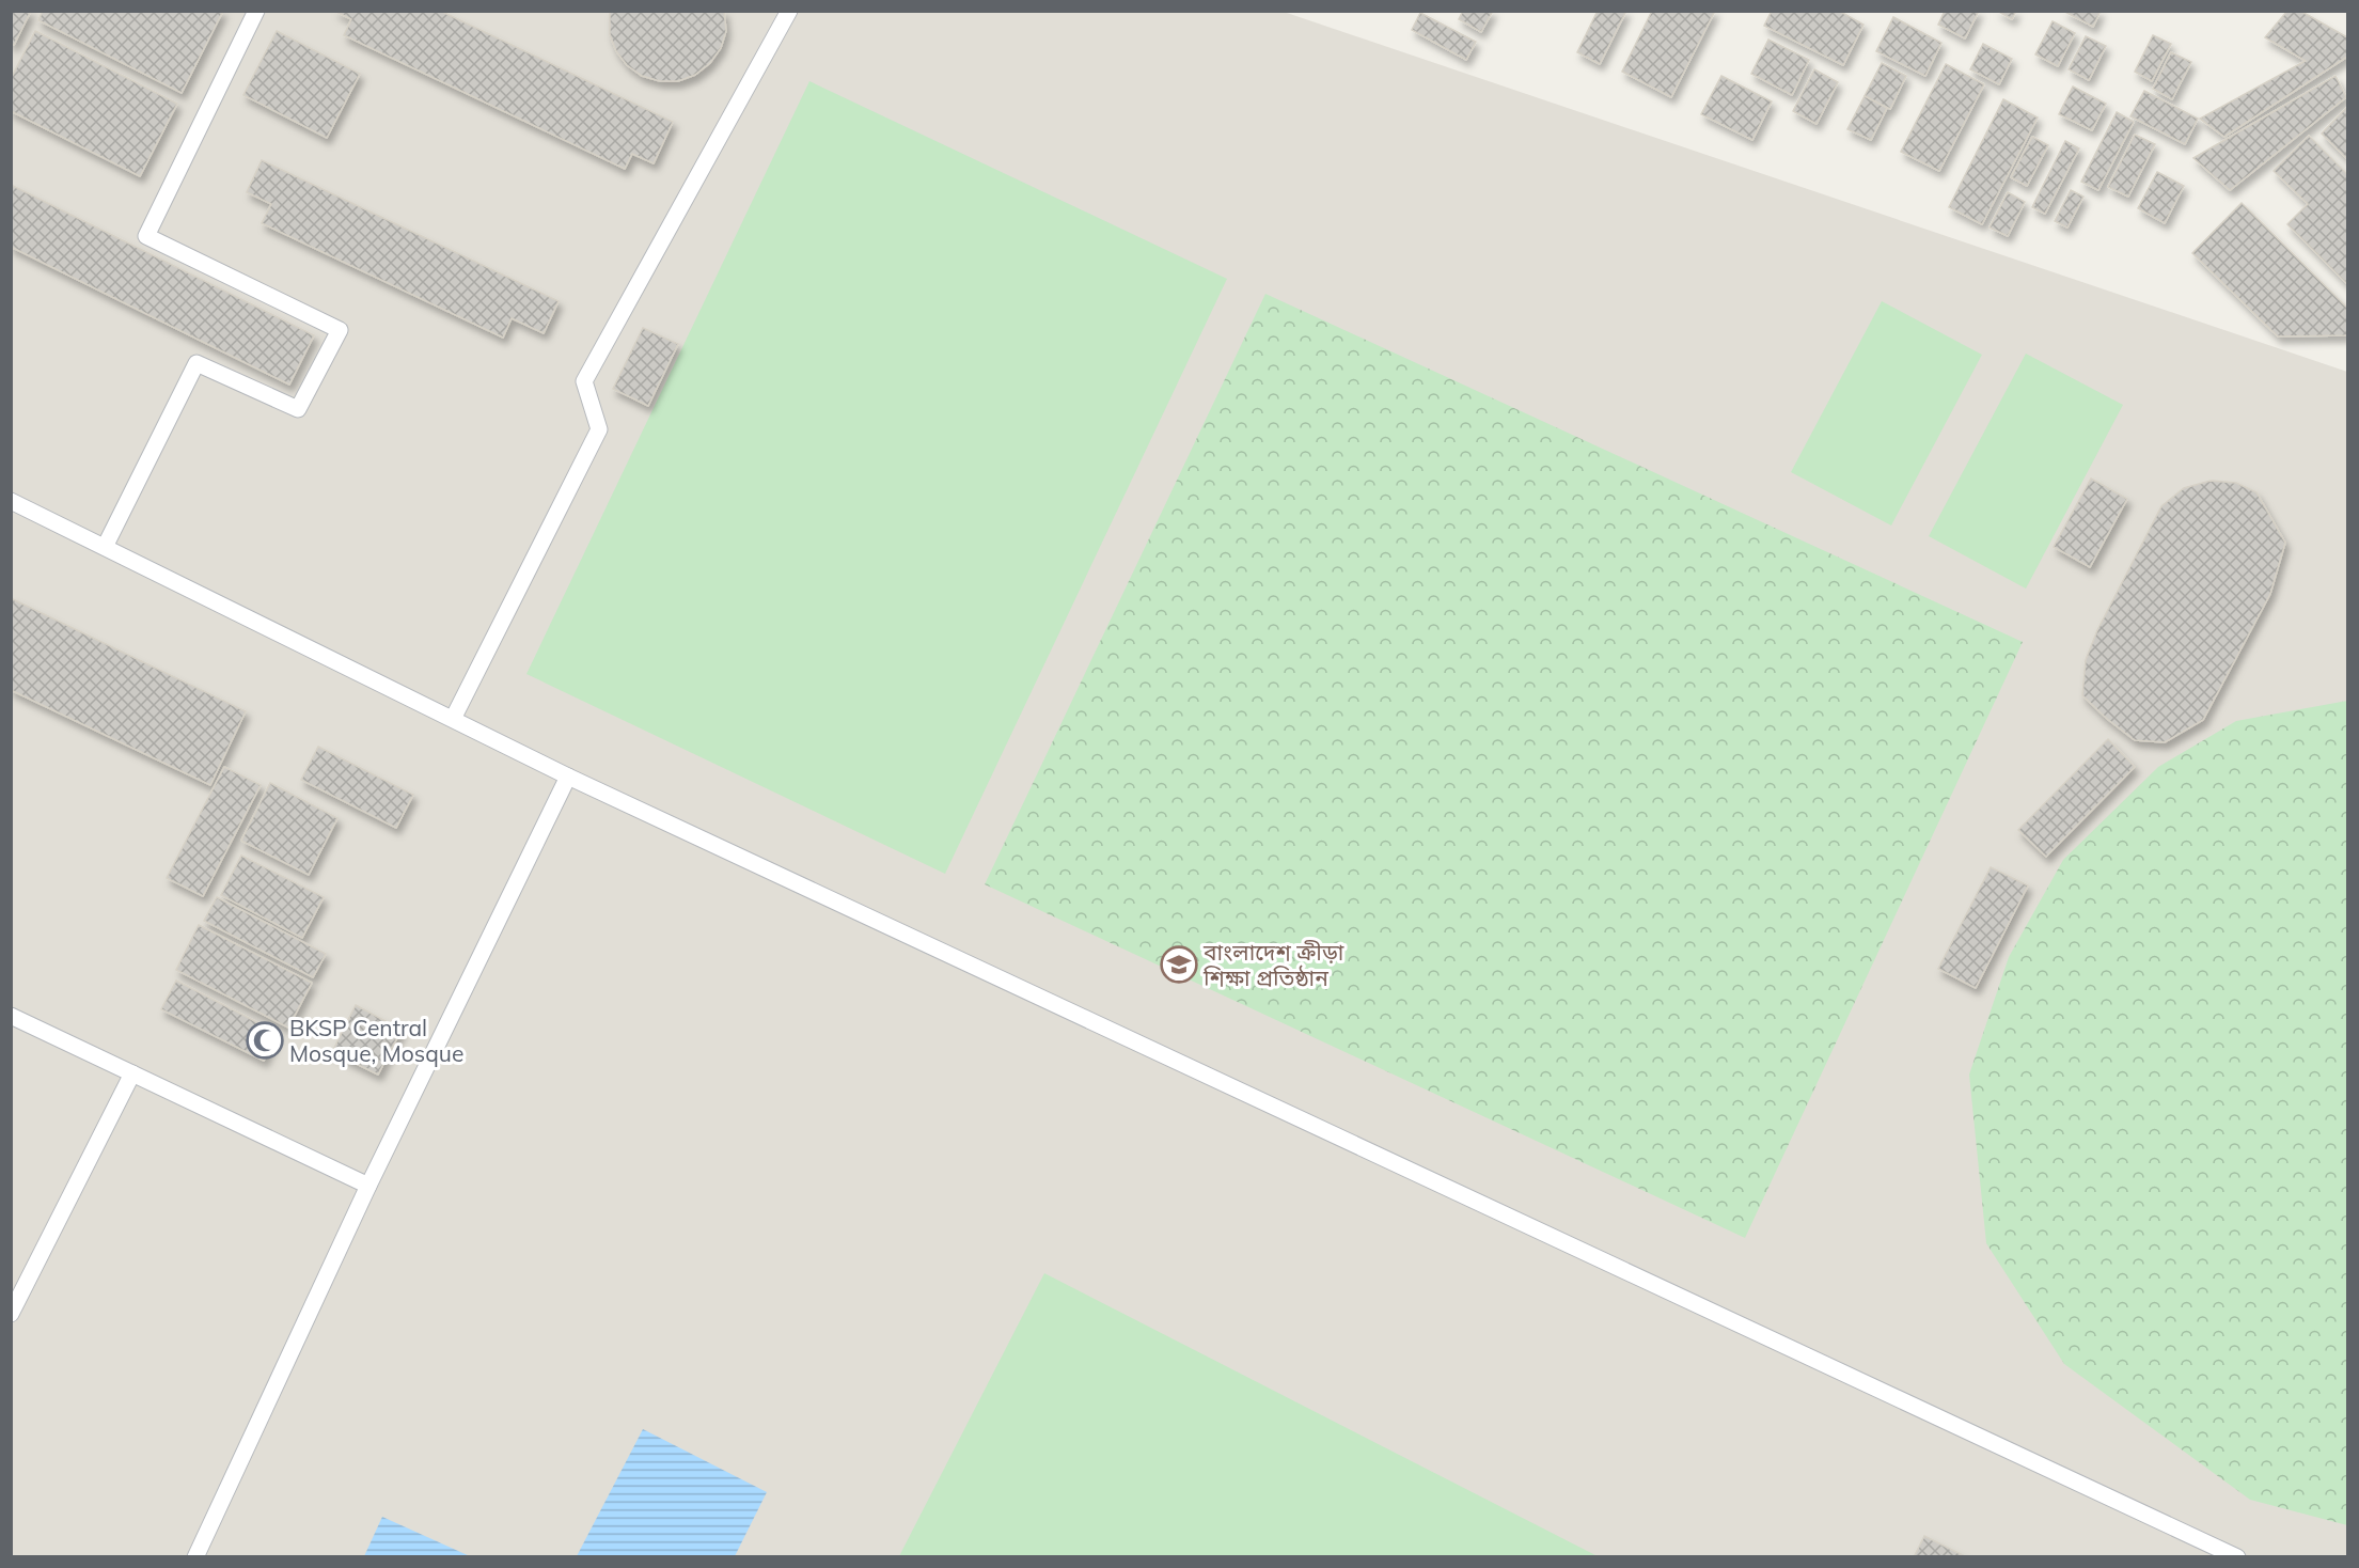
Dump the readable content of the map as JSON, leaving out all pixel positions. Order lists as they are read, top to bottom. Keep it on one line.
{"places":{"school or university":["বাংলাদেশ ক্রীড়া শিক্ষা প্রতিষ্ঠান"],"mosque":["BKSP Central Mosque, Mosque"]}}
